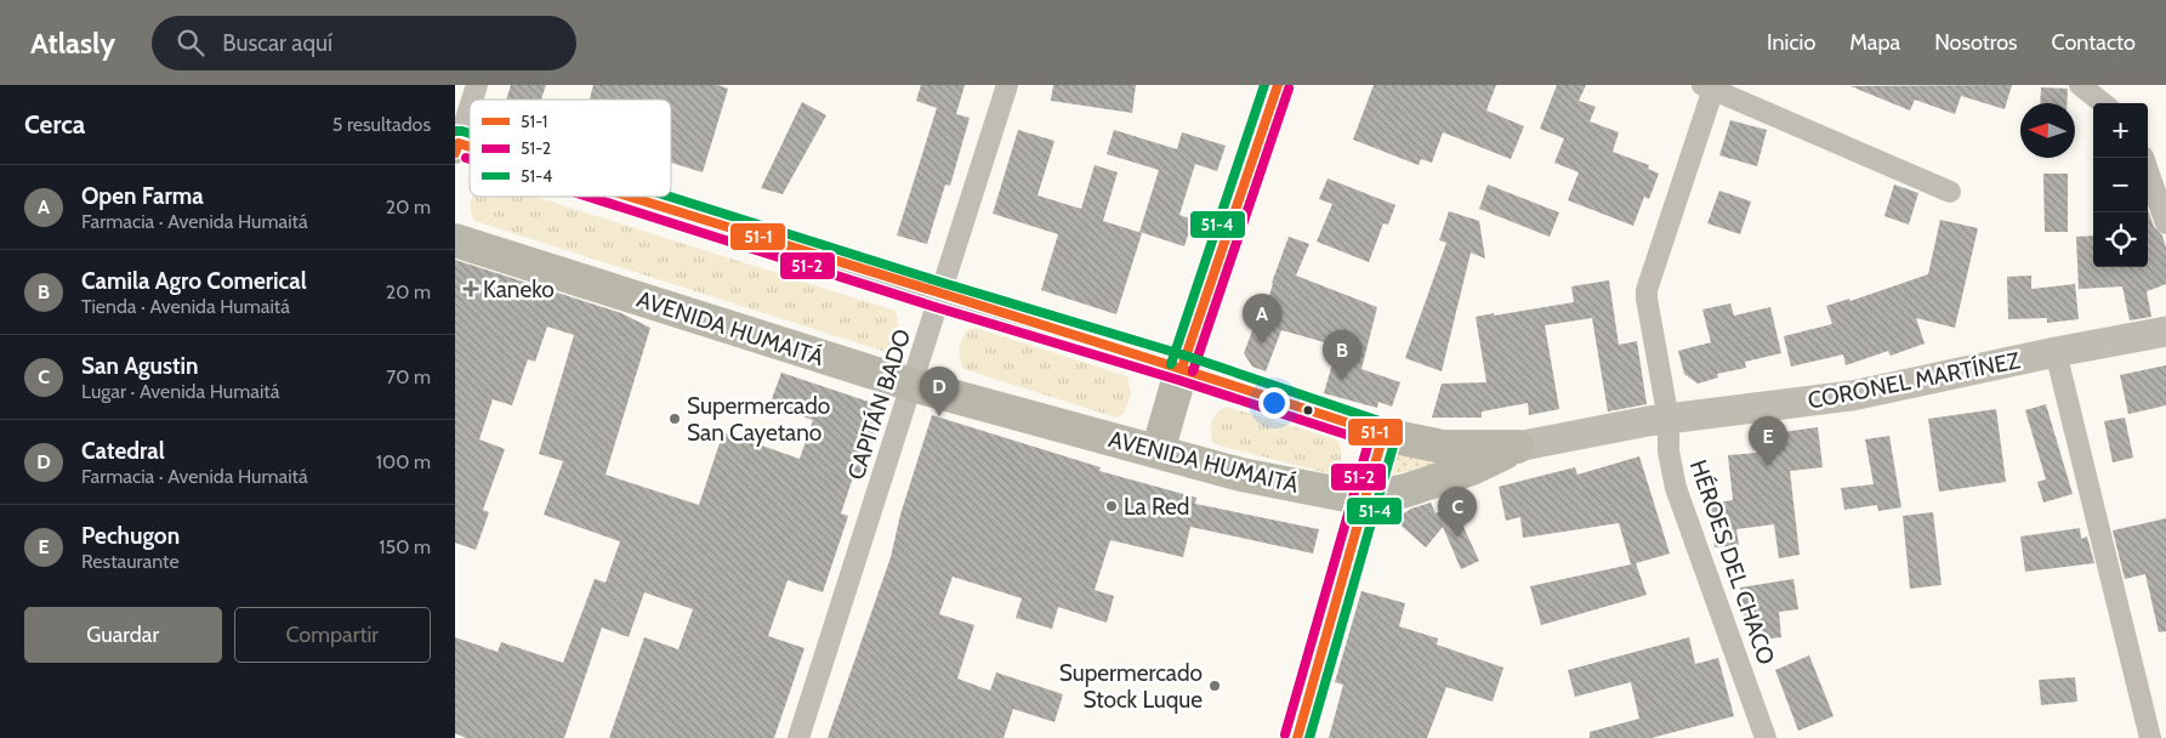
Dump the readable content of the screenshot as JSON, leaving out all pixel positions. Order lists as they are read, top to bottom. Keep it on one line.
{"streets":{"main road":["AVENIDA HUMAITÁ","CORONEL MARTÍNEZ"],"street":["CAPITÁN BADO","HÉROES DEL CHACO"]},"crossings":[["AVENIDA HUMAITÁ","CORONEL MARTÍNEZ"],["AVENIDA HUMAITÁ","CAPITÁN BADO"],["CORONEL MARTÍNEZ","HÉROES DEL CHACO"]],"places":{"health":["Kaneko"],"other":["Supermercado San Cayetano","La Red","Supermercado Stock Luque"]},"lines":["transit line 51-1","transit line 51-4","transit line 51-2"],"legend":["51-1","51-2","51-4"],"north":"left","page":{"header":"Atlasly","search":"Buscar aquí","nav":["Inicio","Mapa","Nosotros","Contacto"],"heading":["Cerca","5 resultados"],"map_buttons":["+","−"],"list":[{"mark":"A","name":"Open Farma","note":"Farmacia · Avenida Humaitá","value":"20 m"},{"mark":"B","name":"Camila Agro Comerical","note":"Tienda · Avenida Humaitá","value":"20 m"},{"mark":"C","name":"San Agustin","note":"Lugar · Avenida Humaitá","value":"70 m"},{"mark":"D","name":"Catedral","note":"Farmacia · Avenida Humaitá","value":"100 m"},{"mark":"E","name":"Pechugon","note":"Restaurante","value":"150 m"}],"pins":["A","B","D","E","C"],"buttons":["Guardar","Compartir"]}}
